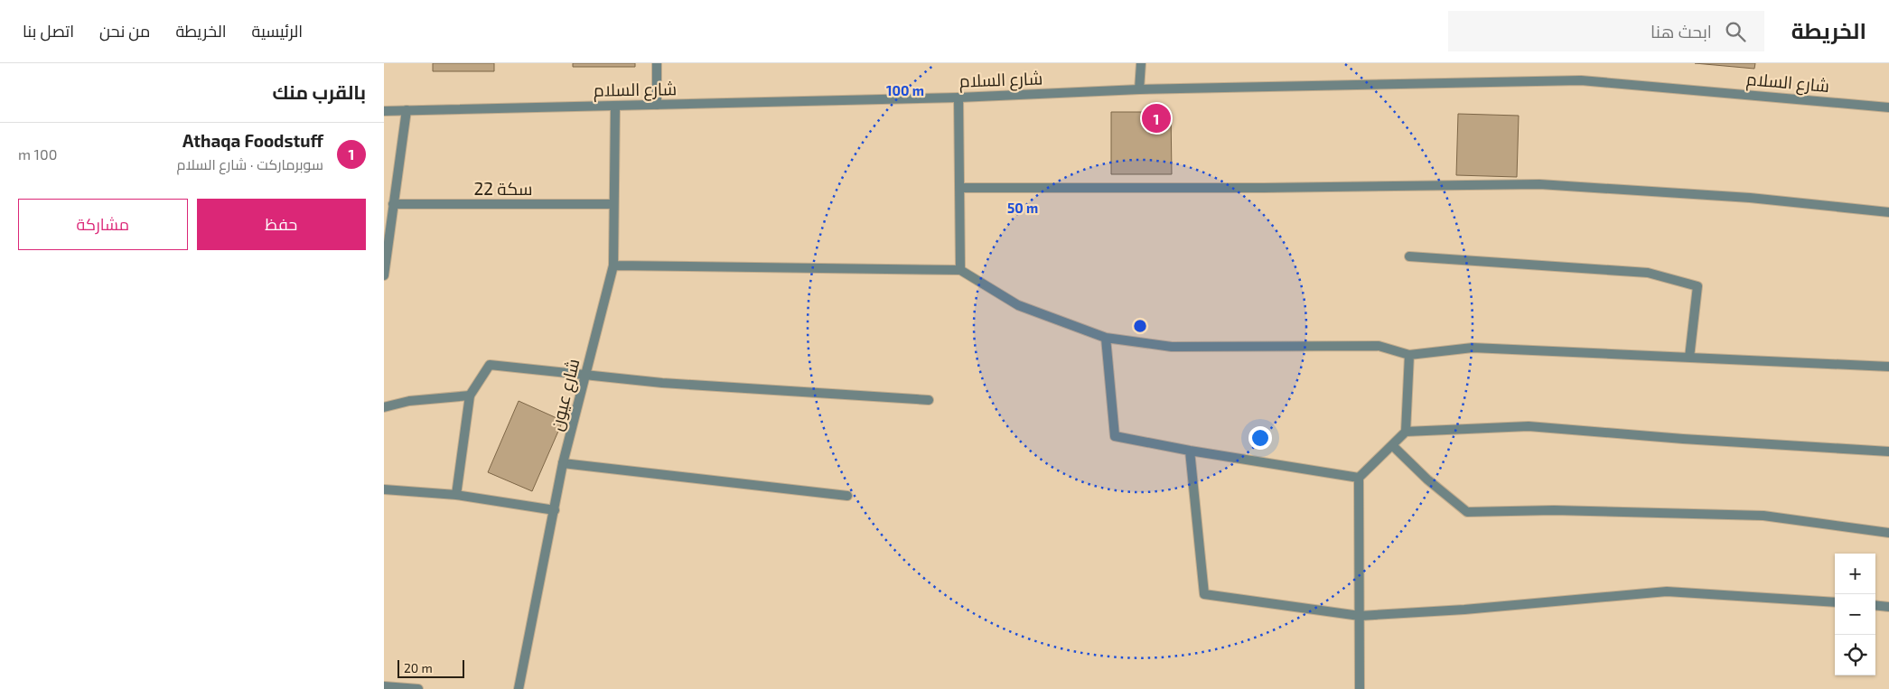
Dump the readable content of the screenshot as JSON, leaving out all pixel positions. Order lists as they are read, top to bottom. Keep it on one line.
{"streets":{"street":["شارع السلام","سكة 22","شارع عيون"]},"crossings":[["شارع السلام","شارع عيون"],["سكة 22","شارع عيون"]],"scale_bar":"20 m","page":{"header":"الخريطة","search":"ابحث هنا","nav":["الرئيسية","الخريطة","من نحن","اتصل بنا"],"heading":"بالقرب منك","pins":"1","list":[{"mark":"1","name":"Athaqa Foodstuff","note":"سوبرماركت · شارع السلام","value":"100 m"}],"buttons":["حفظ","مشاركة"],"map_buttons":["+","−"],"scale":"20 m"},"rings":["100 m","50 m"]}
